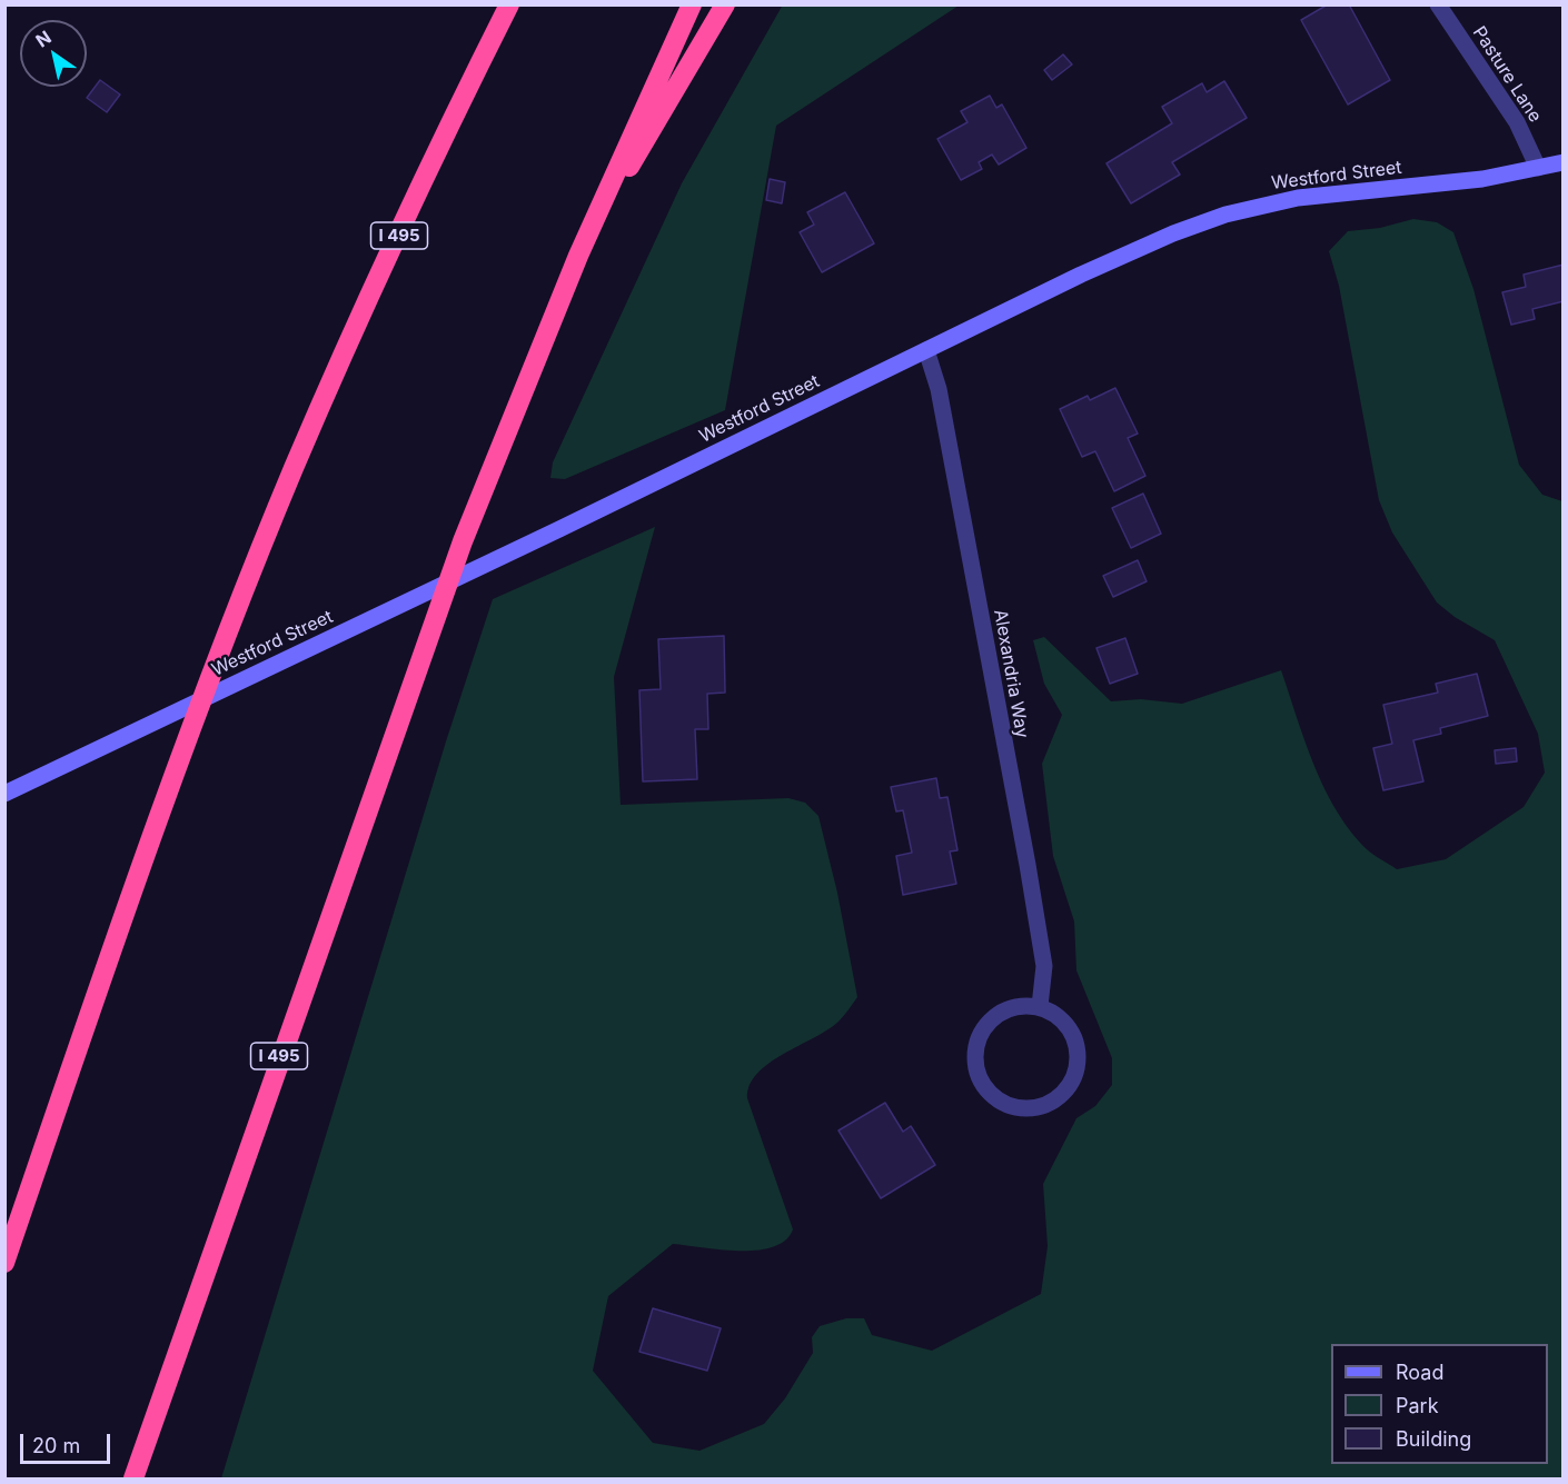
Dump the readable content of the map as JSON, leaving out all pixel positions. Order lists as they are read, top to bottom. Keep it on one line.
{"streets":{"highway":["I 495"],"main road":["Westford Street"],"street":["Pasture Lane","Alexandria Way"]},"crossings":[["Pasture Lane","Westford Street"],["Westford Street","Alexandria Way"]],"legend":["Road","Park","Building"],"scale_bar":"20 m","north":"top left"}
